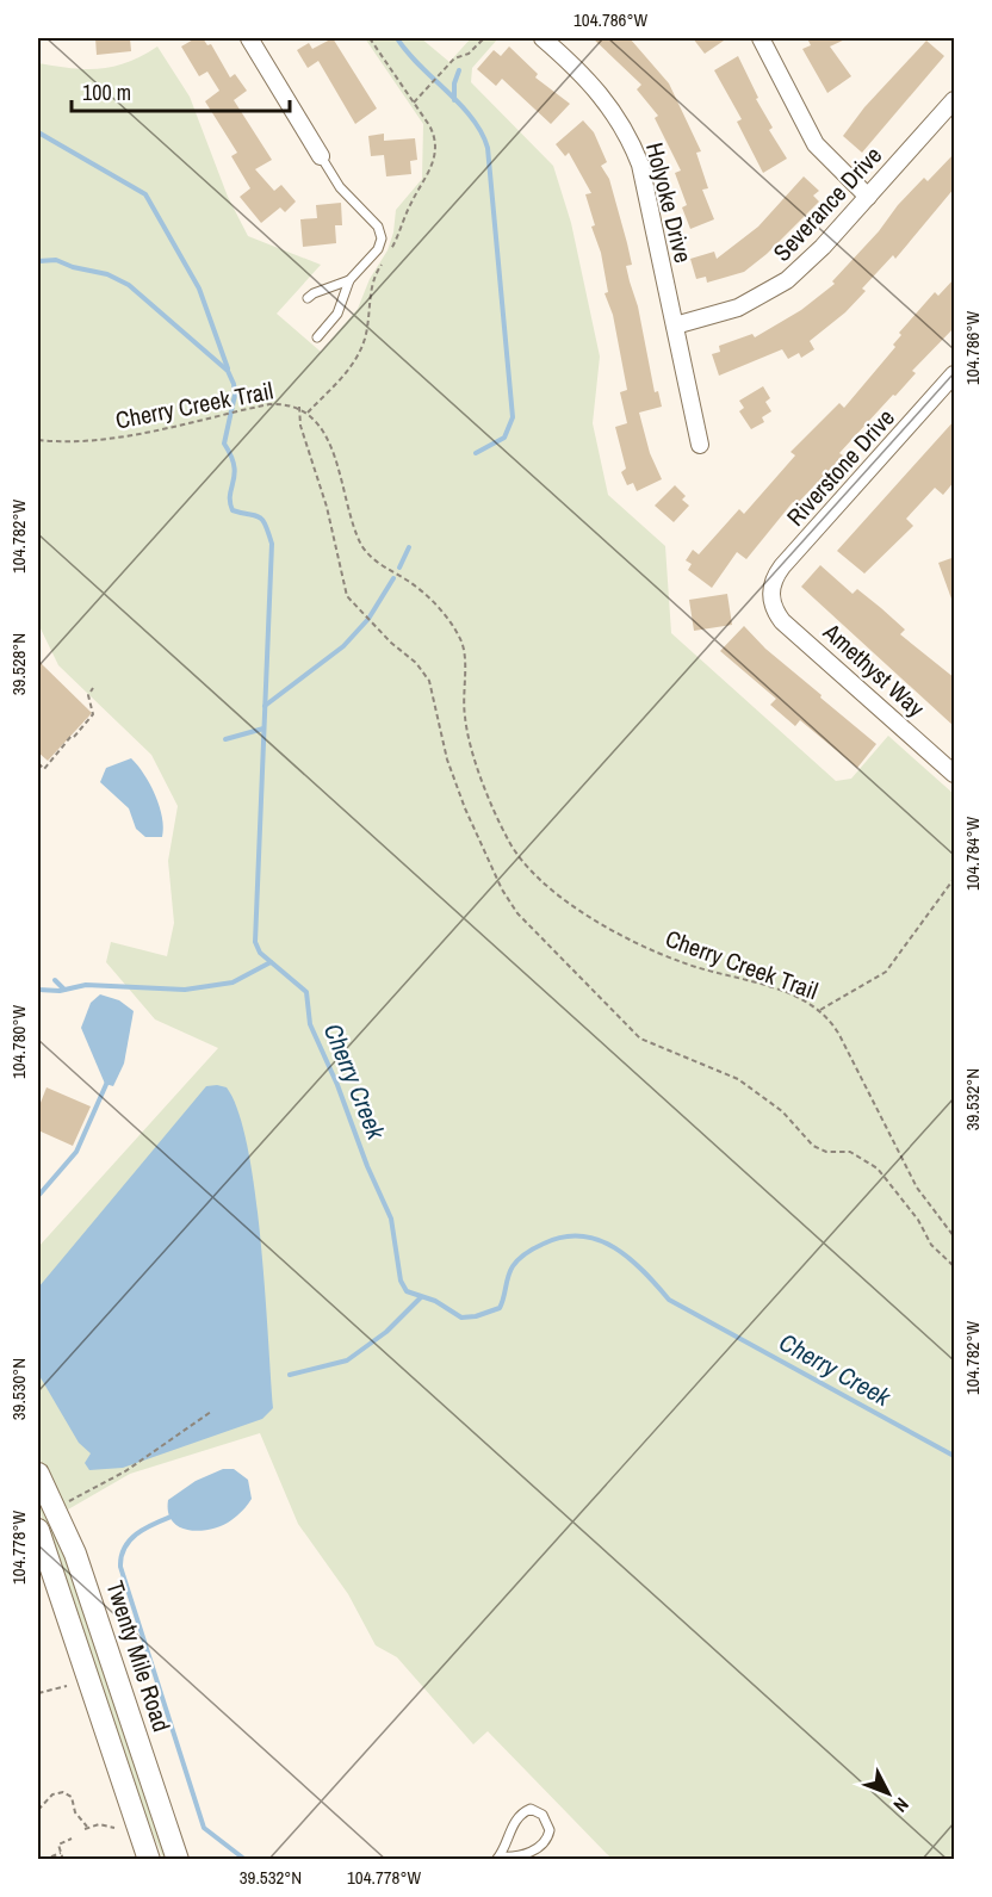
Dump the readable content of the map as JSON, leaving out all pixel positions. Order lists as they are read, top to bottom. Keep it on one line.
{"streets":{"main road":["Twenty Mile Road"],"street":["Holyoke Drive","Severance Drive","Riverstone Drive","Amethyst Way"],"path":["Cherry Creek Trail"]},"crossings":[["Holyoke Drive","Severance Drive"],["Riverstone Drive","Amethyst Way"]],"water":["Cherry Creek"],"scale_bar":"100 m","north":"bottom right","coordinates":["104.786°W","104.782°W","39.528°N","104.784°W","104.780°W","39.532°N","39.530°N","104.778°W"]}
